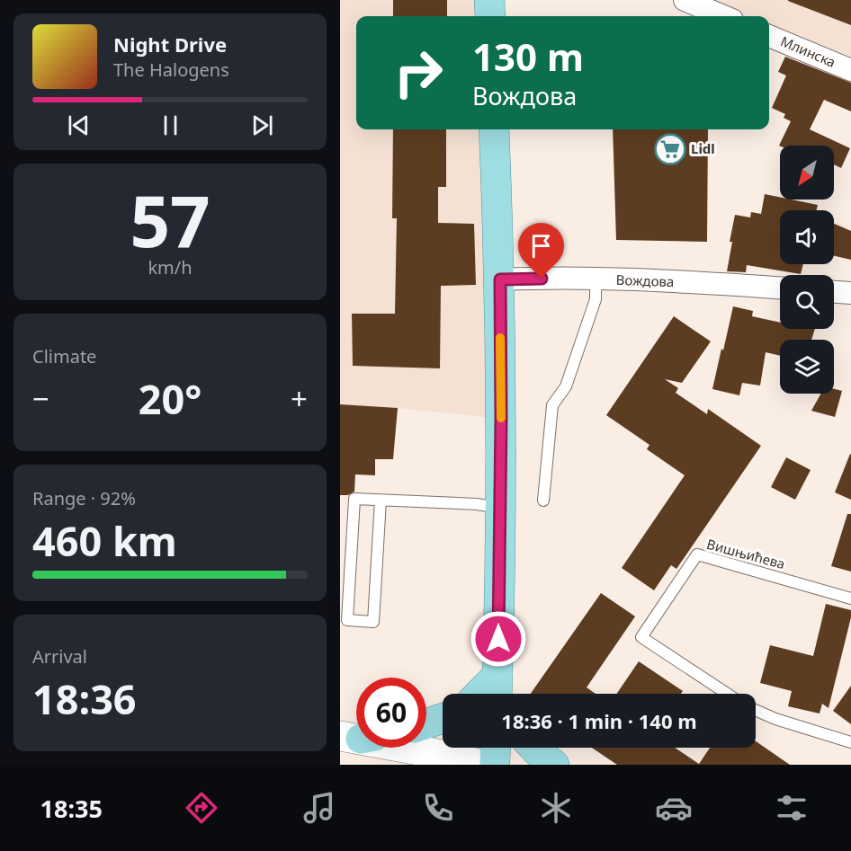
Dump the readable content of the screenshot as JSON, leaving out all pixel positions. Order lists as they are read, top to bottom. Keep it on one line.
{"streets":{"street":["Млинска","Вождова"],"lane":["Вишњићева"]},"places":{"supermarket":["Lidl"]},"north":"bottom left","page":{"turn":["130 m","Вождова"],"song":["Night Drive","The Halogens"],"tile":[["57","km/h"],"Climate",["Range · 92%","460 km"],["Arrival","18:36"]],"heat":["−","20°","+"],"limit":"60","trip":"18:36 · 1 min · 140 m","tabs":"18:35"}}
